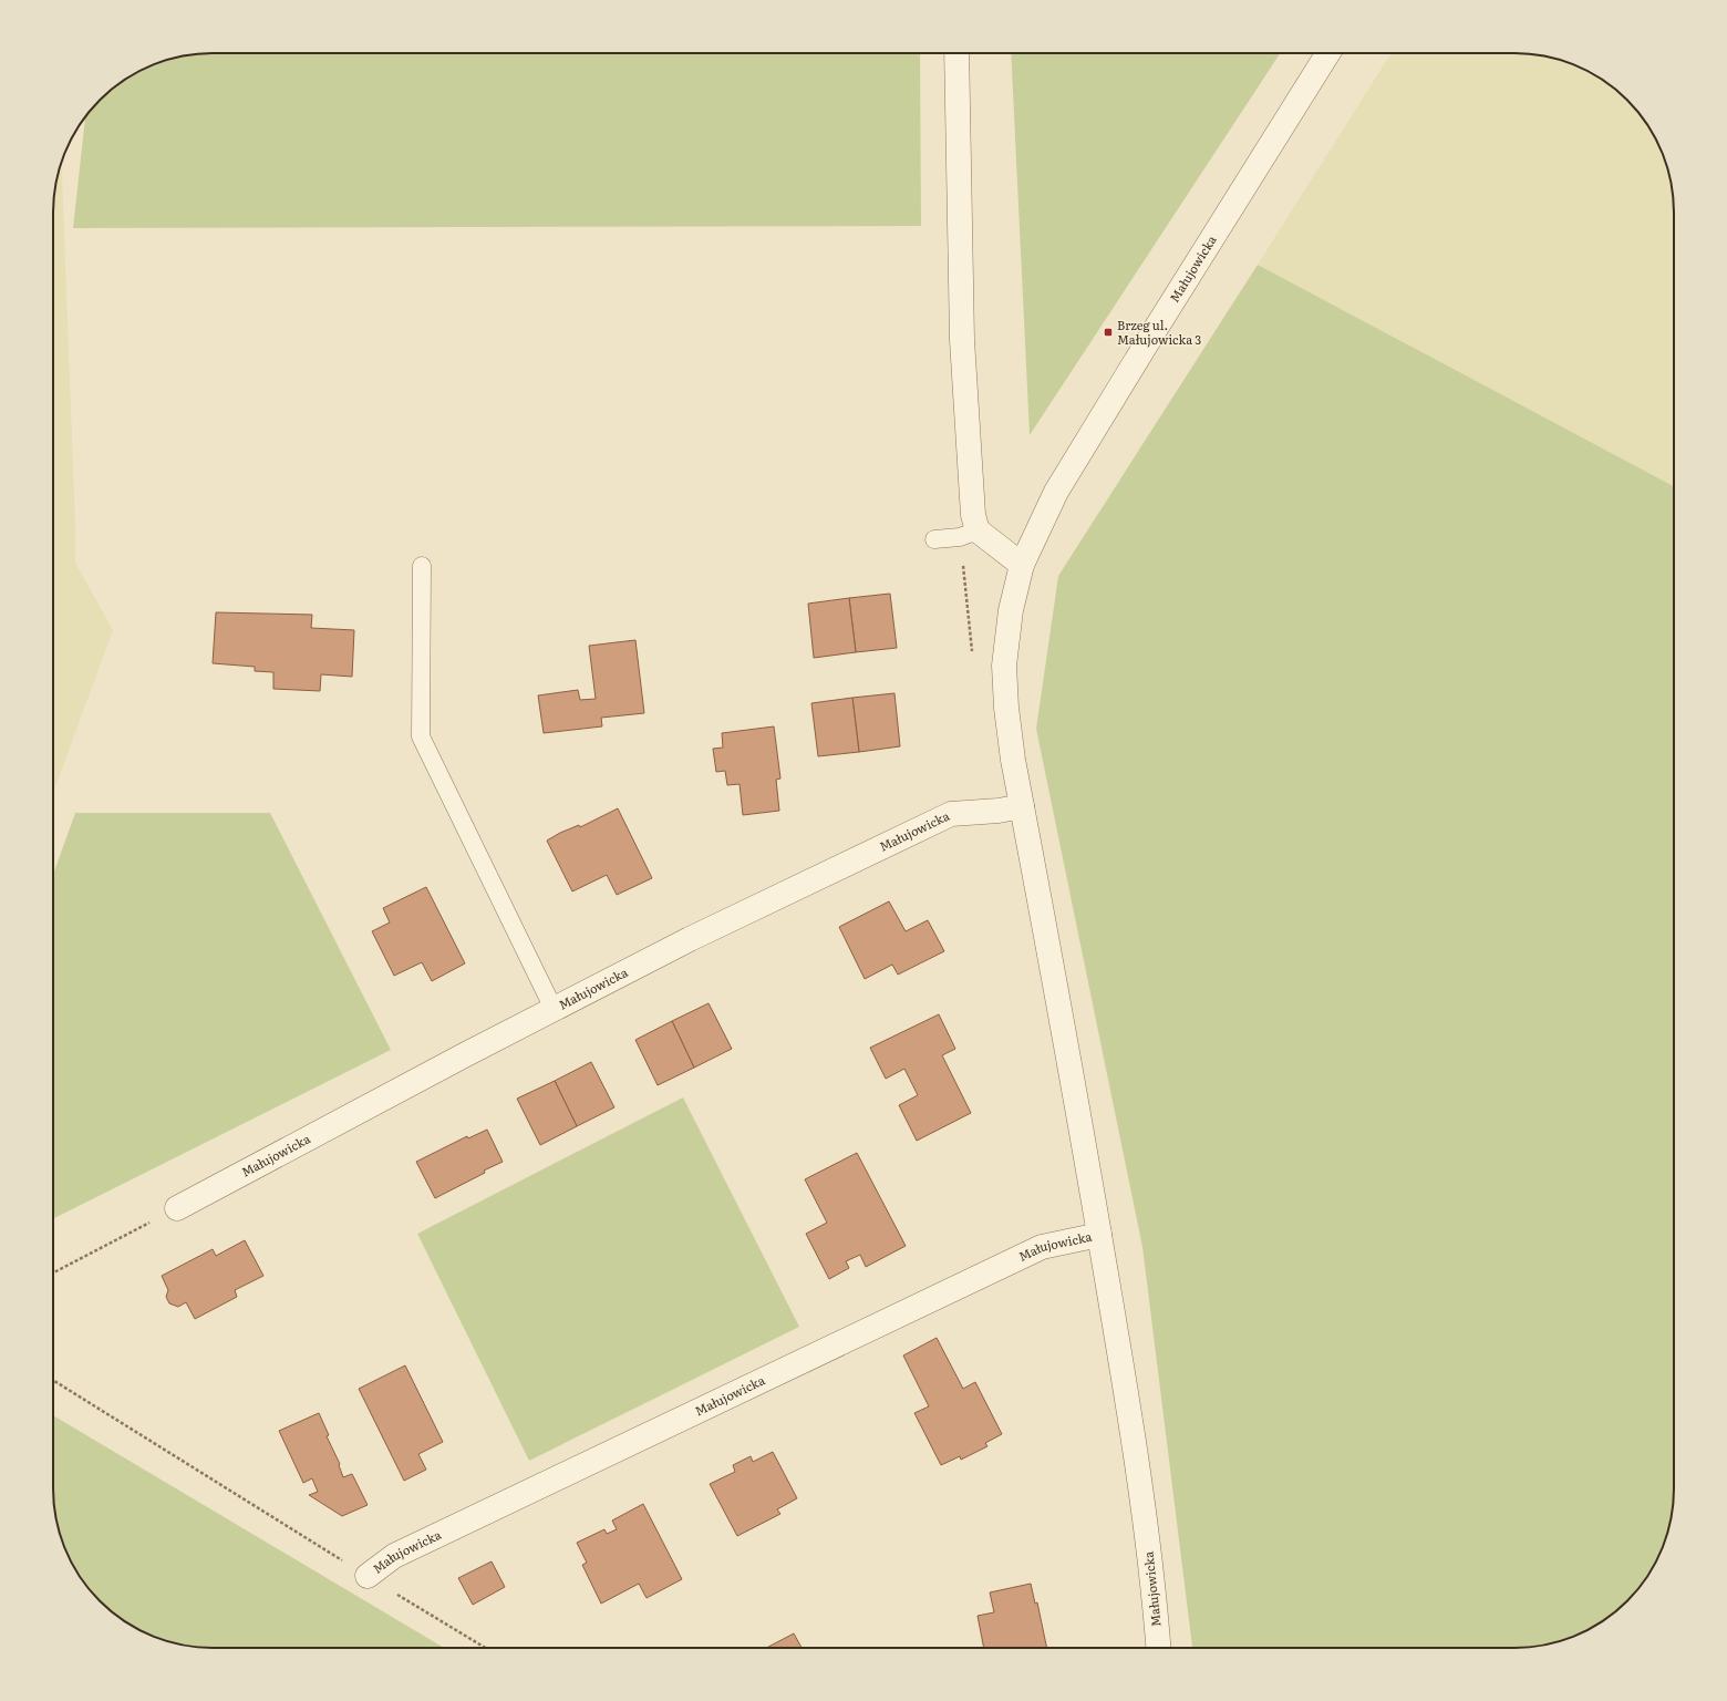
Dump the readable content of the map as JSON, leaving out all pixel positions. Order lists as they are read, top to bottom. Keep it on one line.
{"streets":{"street":["Małujowicka"]},"places":{"transit":["Brzeg ul. Małujowicka 3"]}}
